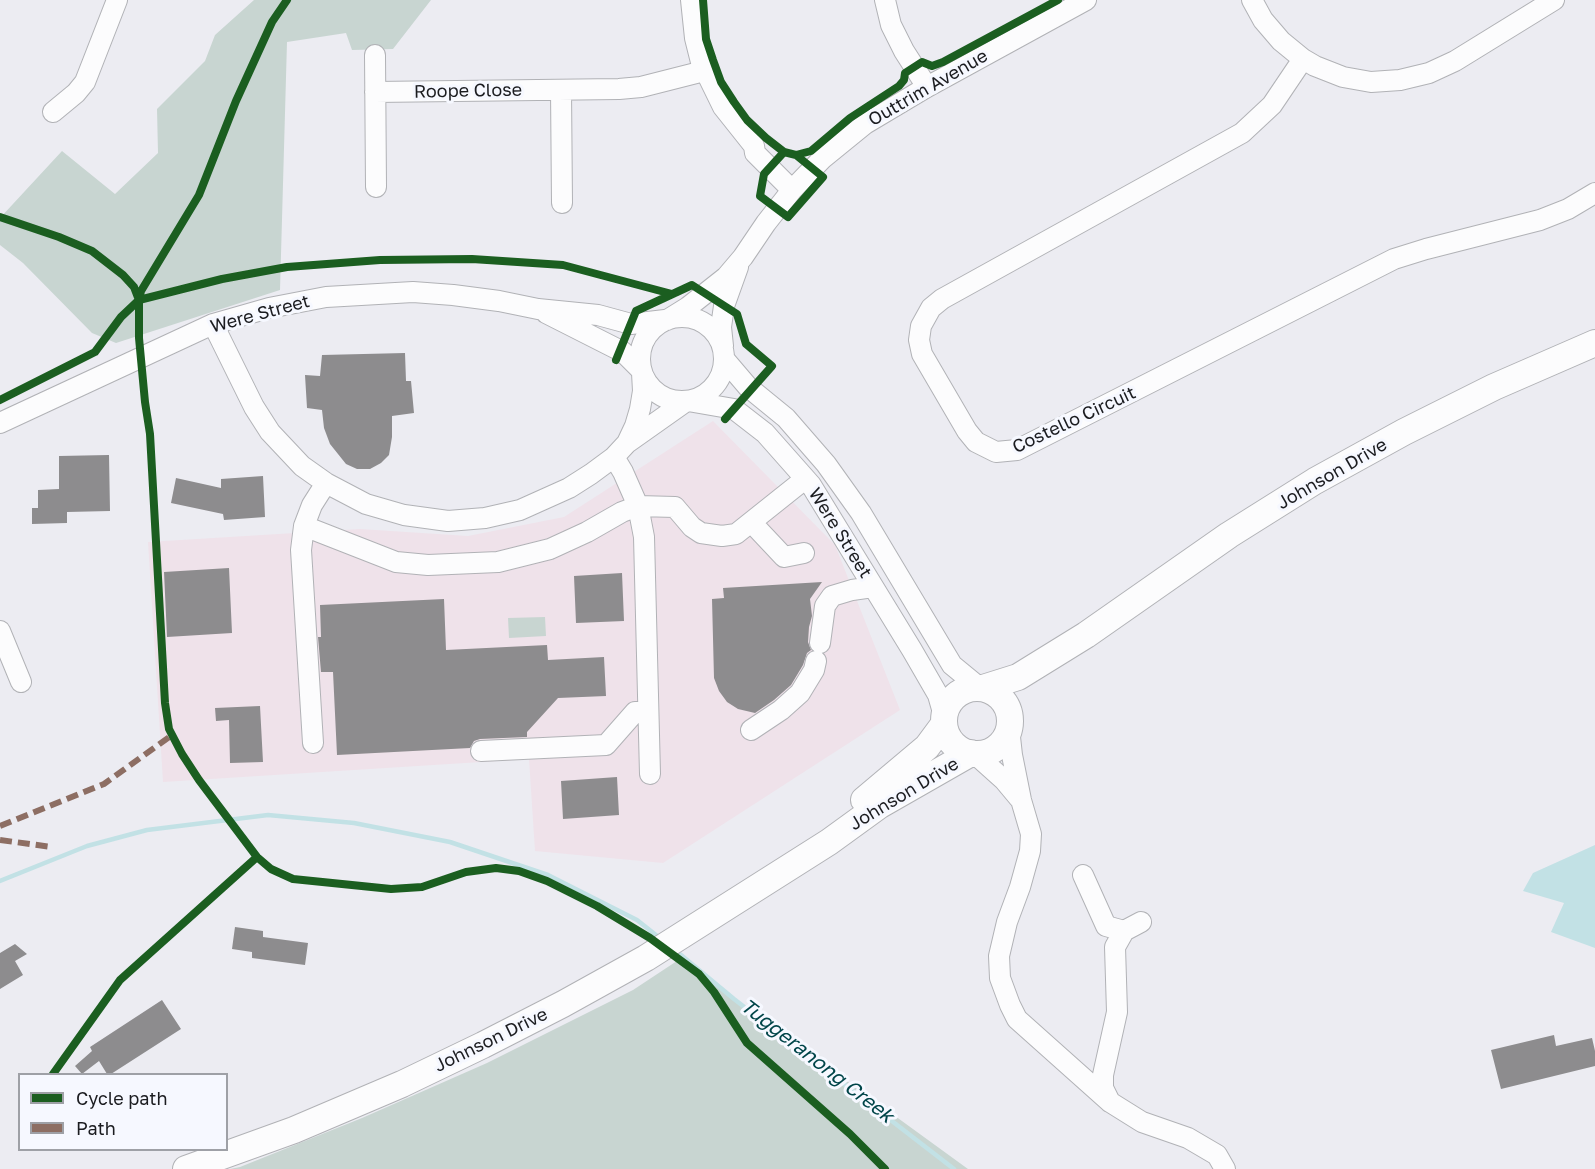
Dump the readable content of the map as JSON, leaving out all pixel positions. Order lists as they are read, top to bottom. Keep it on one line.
{"streets":{"main road":["Johnson Drive"],"street":["Outtrim Avenue","Roope Close","Were Street","Costello Circuit"]},"crossings":[["Outtrim Avenue","Were Street"],["Were Street","Johnson Drive"]],"water":["Tuggeranong Creek"],"legend":["Cycle path","Path"]}
